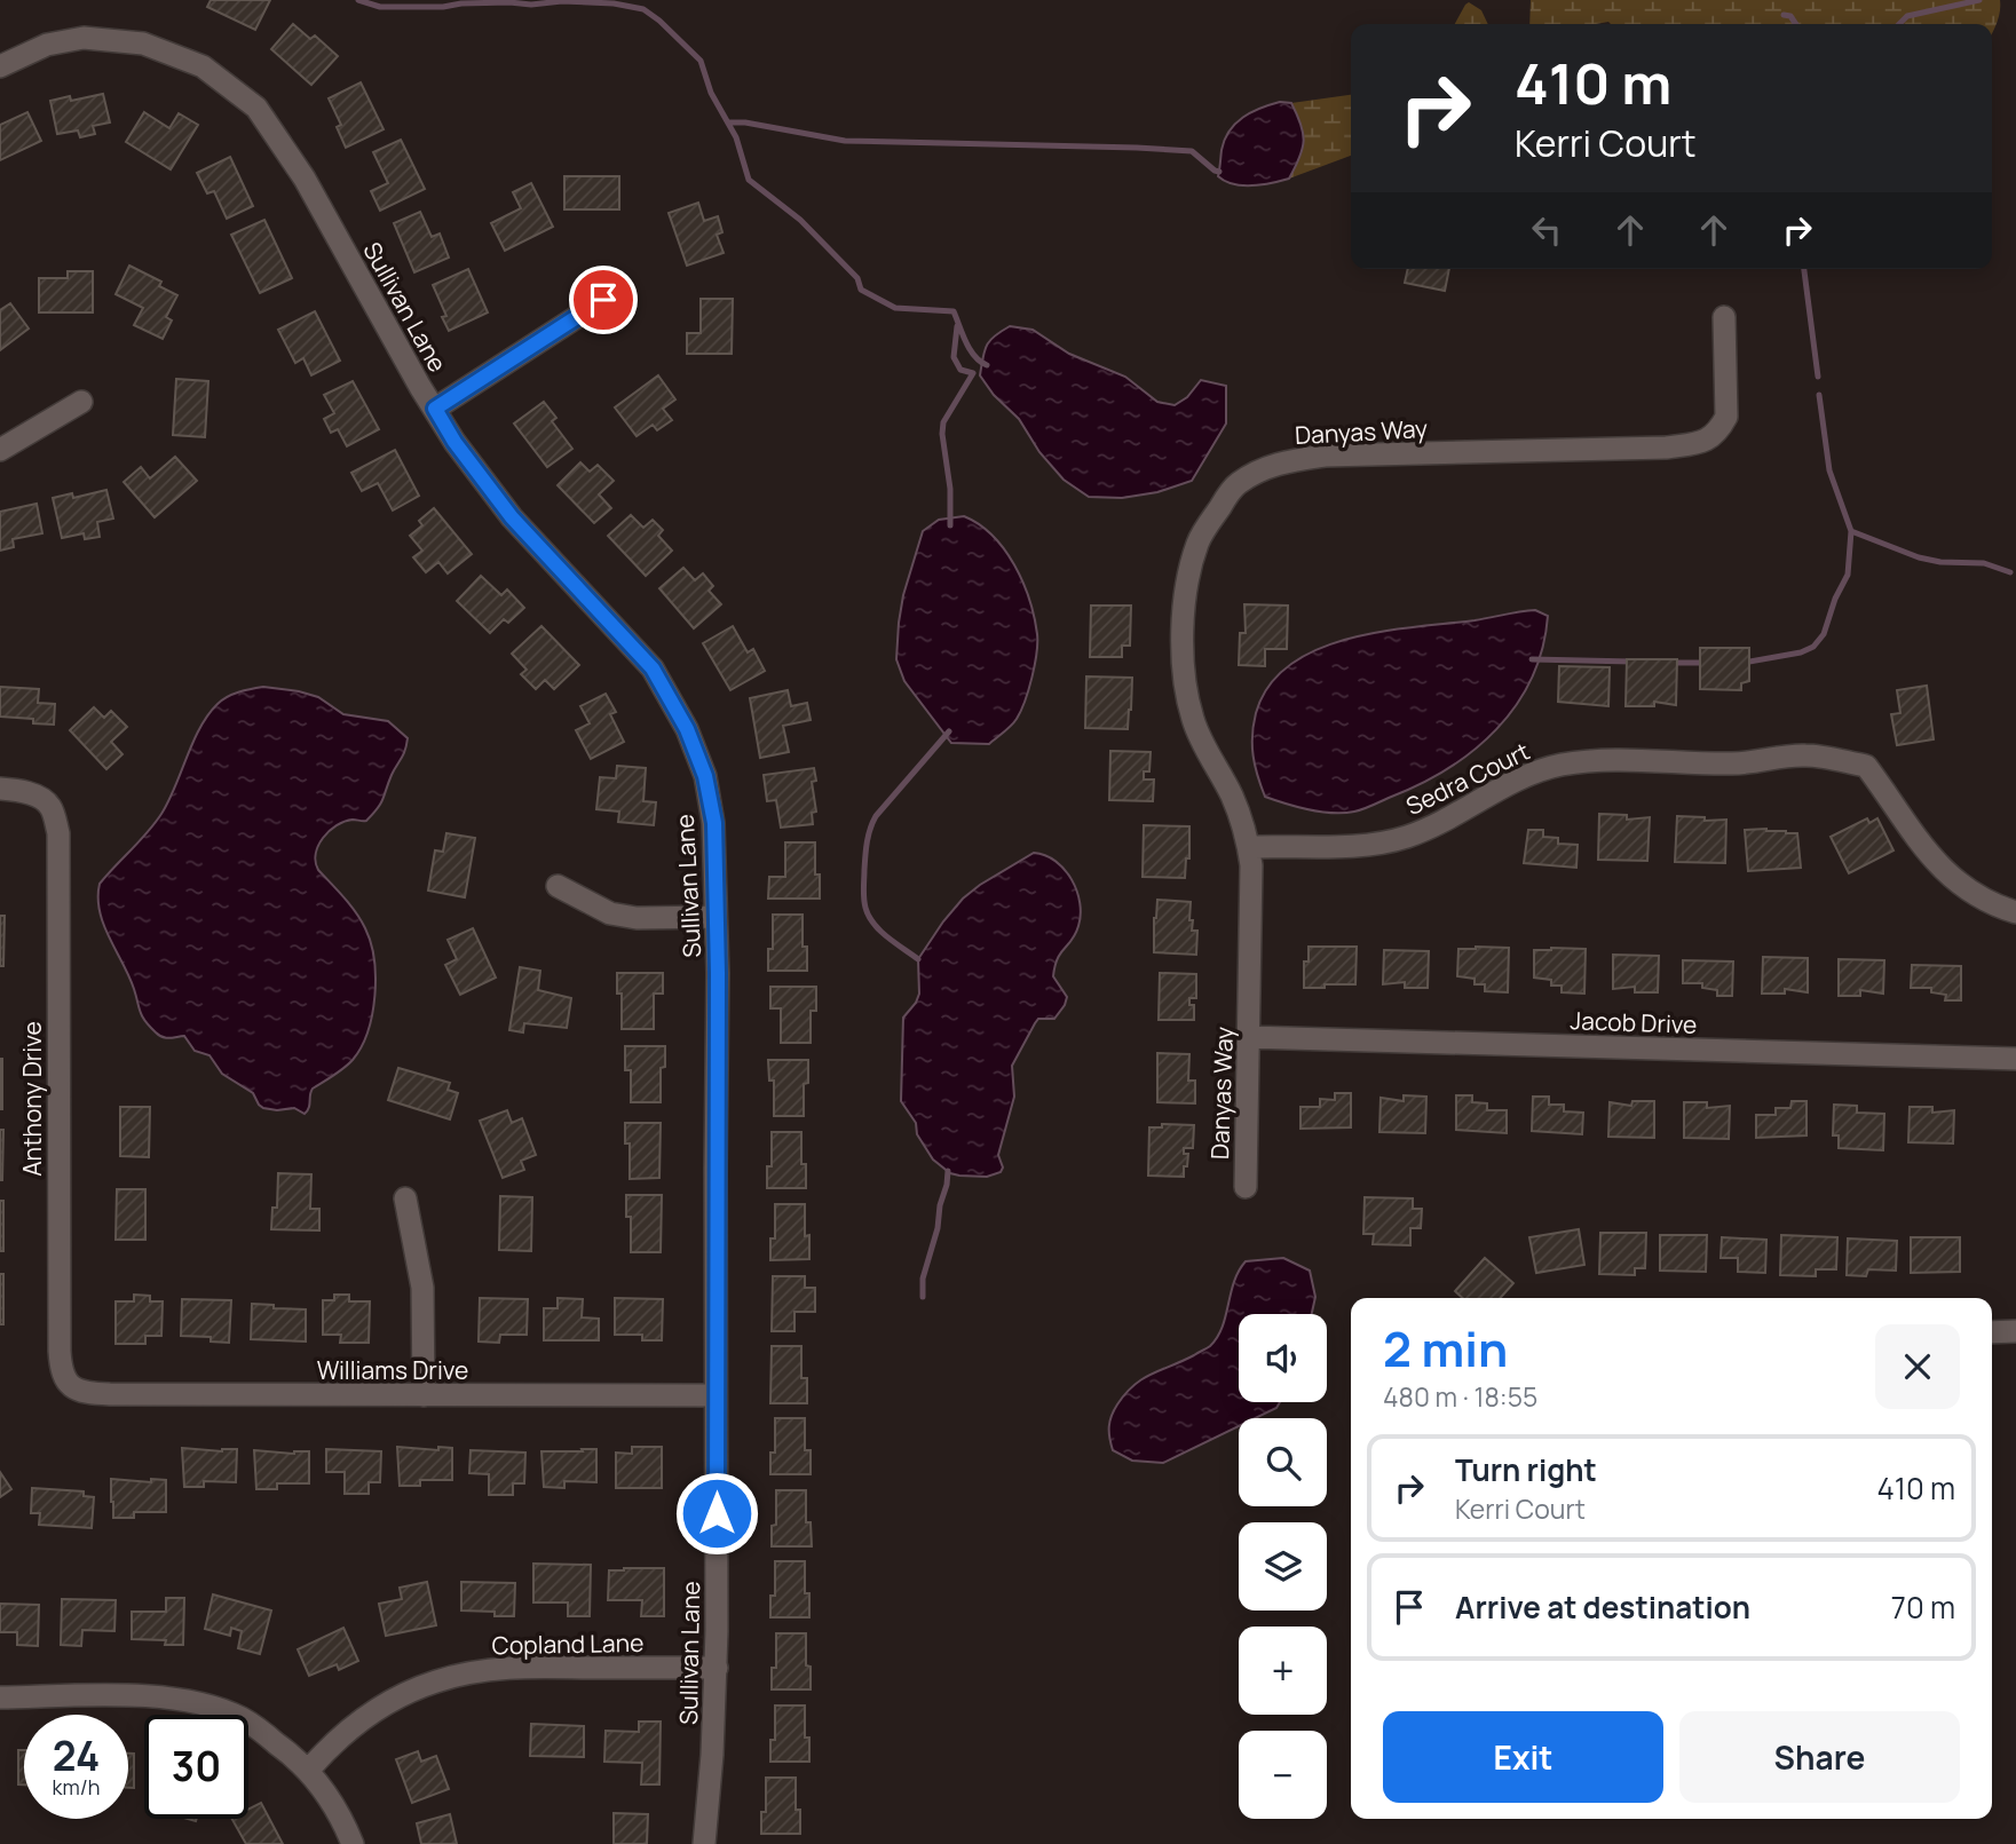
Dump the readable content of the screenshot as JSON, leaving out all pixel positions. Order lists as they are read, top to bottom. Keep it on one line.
{"streets":{"street":["Sullivan Lane","Danyas Way","Sedra Court","Jacob Drive","Anthony Drive","Williams Drive","Copland Lane"]},"crossings":[["Sullivan Lane","Williams Drive"],["Sullivan Lane","Copland Lane"],["Danyas Way","Sedra Court"],["Danyas Way","Jacob Drive"],["Anthony Drive","Williams Drive"]],"page":{"turn":["410 m","Kerri Court"],"heading":["2 min","480 m · 18:55"],"map_buttons":["+","−"],"list":[{"name":"Turn right","note":"Kerri Court","value":"410 m"},{"name":"Arrive at destination","value":"70 m"}],"buttons":["Exit","Share"],"speed":"24 km/h","limit":"30"}}
